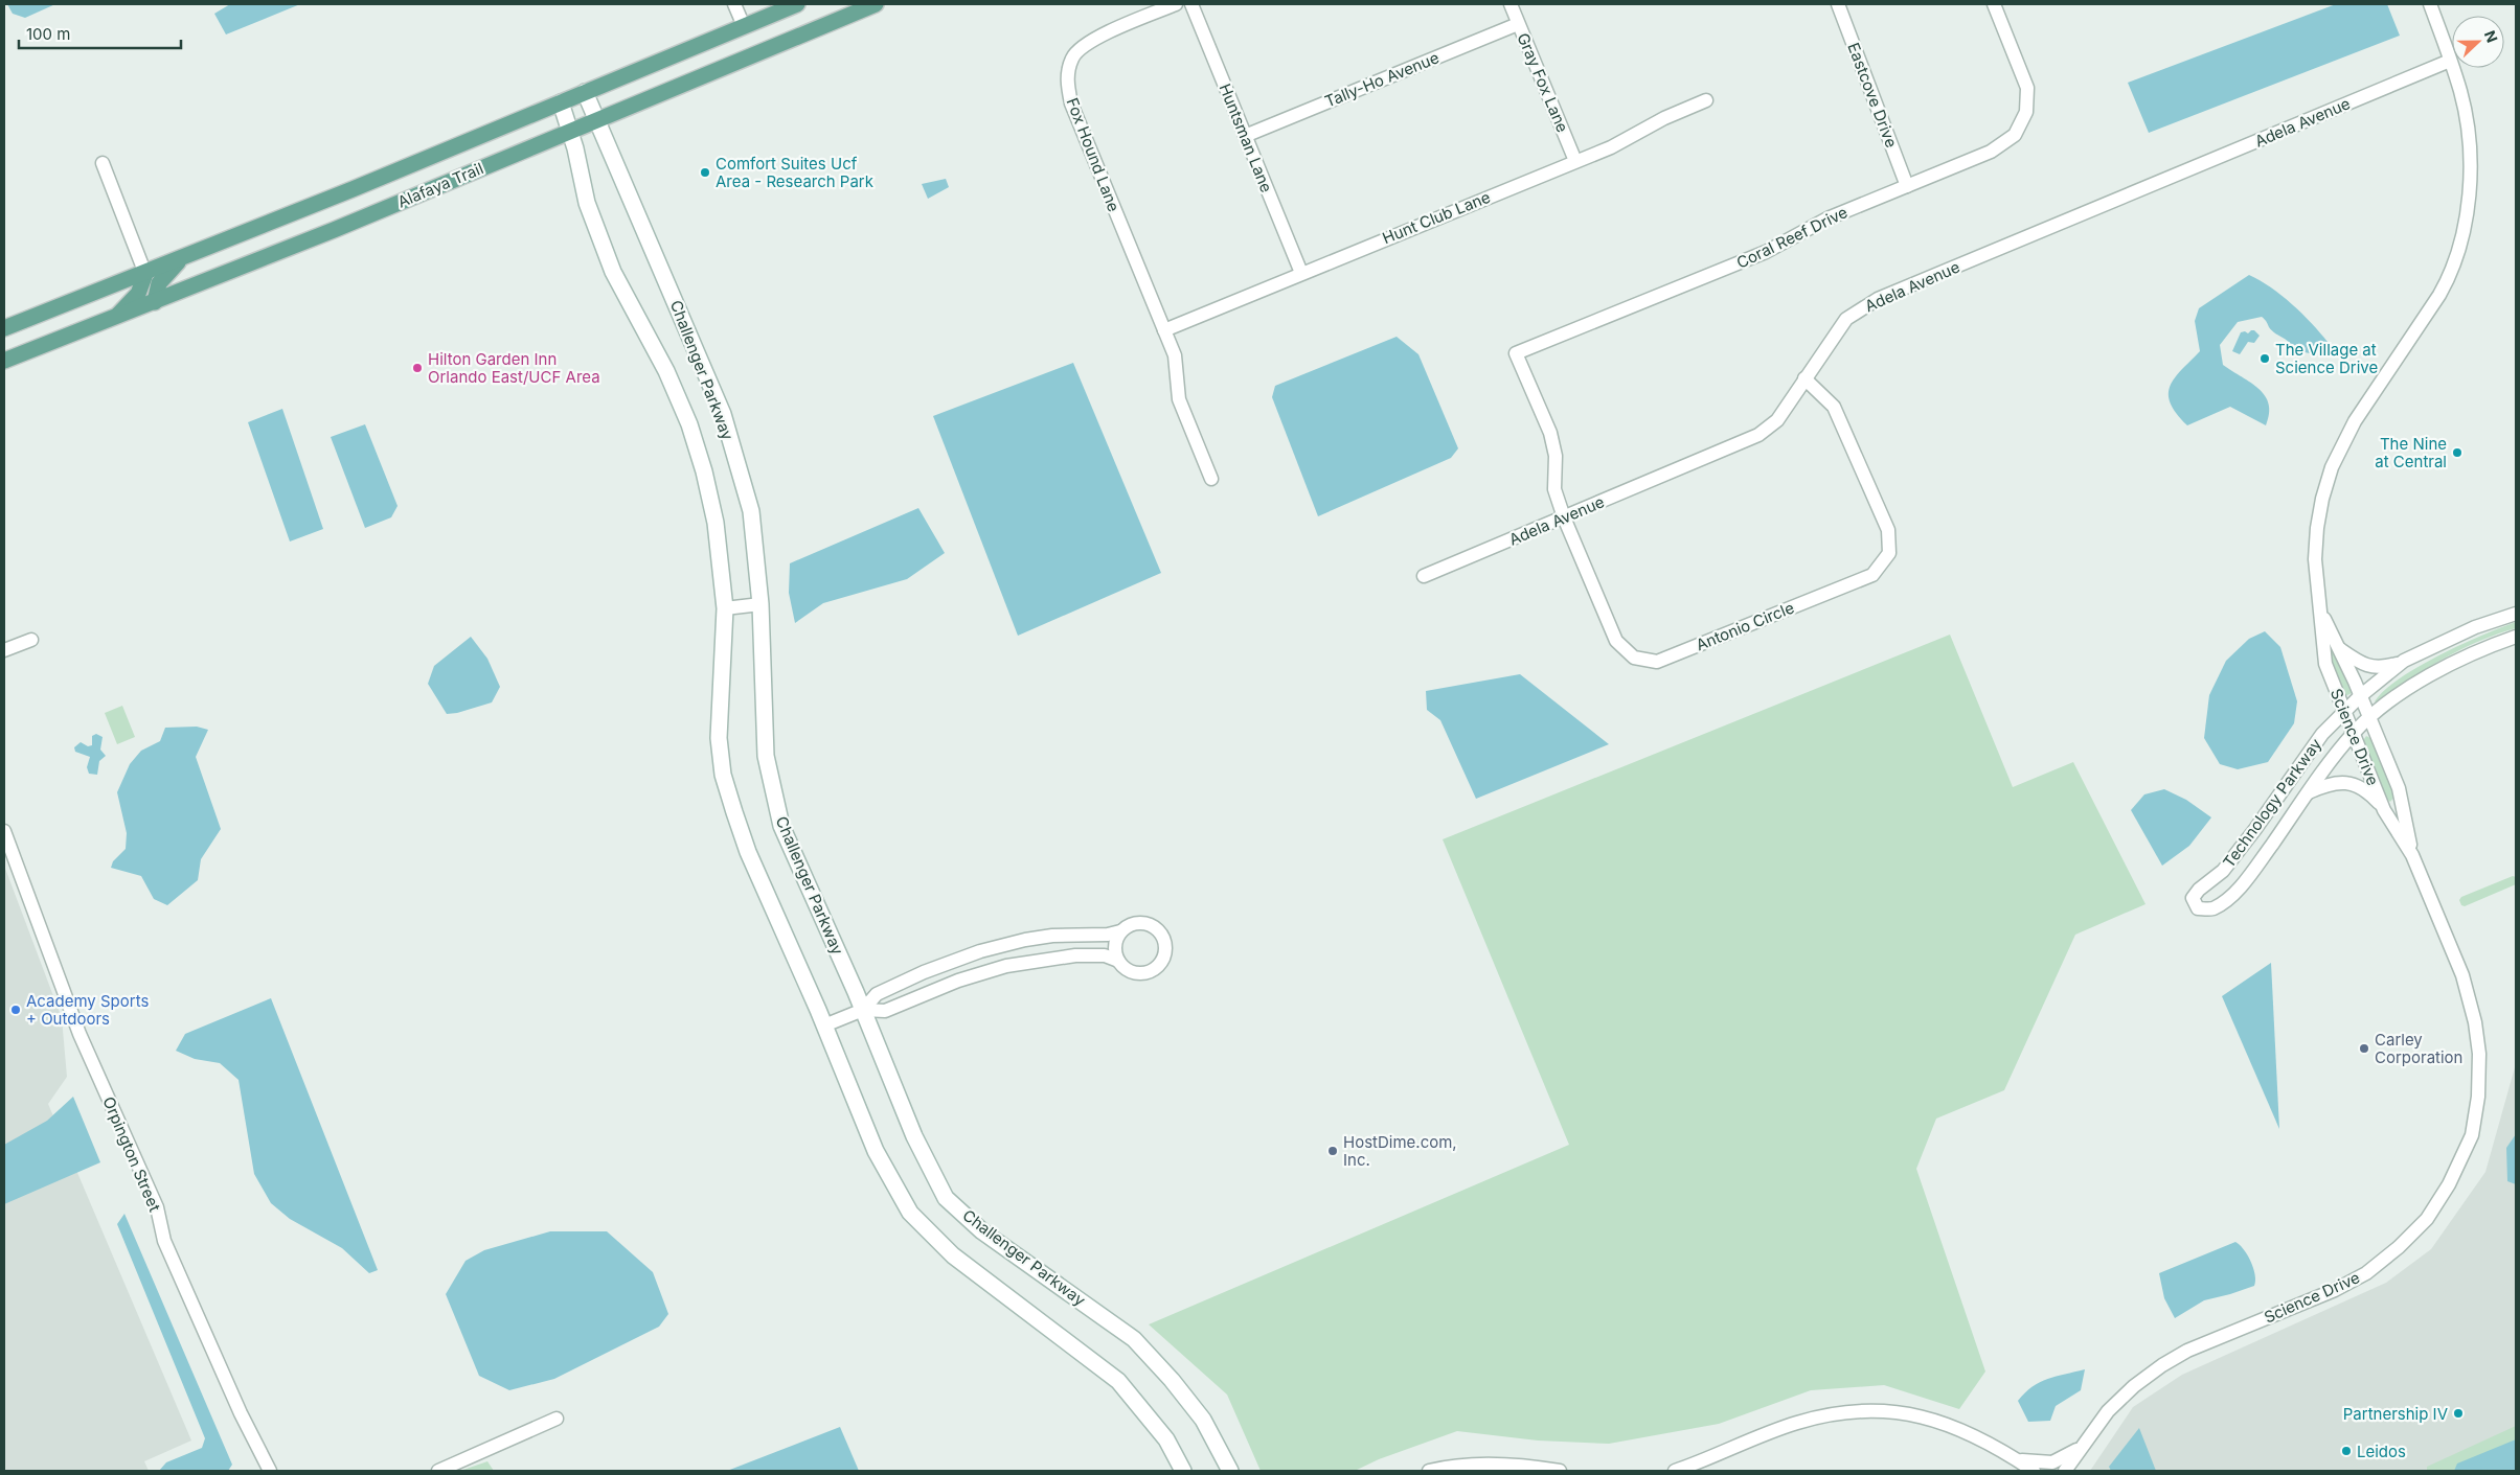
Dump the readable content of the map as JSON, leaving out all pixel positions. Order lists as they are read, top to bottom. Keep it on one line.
{"streets":{"main road":["Alafaya Trail","Challenger Parkway"],"street":["Tally-Ho Avenue","Gray Fox Lane","Eastcove Drive","Adela Avenue","Huntsman Lane","Fox Hound Lane","Hunt Club Lane","Coral Reef Drive","Antonio Circle","Science Drive","Technology Parkway","Orpington Street"]},"crossings":[["Tally-Ho Avenue","Gray Fox Lane"],["Tally-Ho Avenue","Huntsman Lane"],["Gray Fox Lane","Hunt Club Lane"],["Eastcove Drive","Coral Reef Drive"],["Adela Avenue","Antonio Circle"],["Adela Avenue","Science Drive"],["Huntsman Lane","Hunt Club Lane"],["Fox Hound Lane","Hunt Club Lane"],["Alafaya Trail","Challenger Parkway"],["Coral Reef Drive","Antonio Circle"],["Science Drive","Technology Parkway"]],"places":["Comfort Suites Ucf Area - Research Park","The Village at Science Drive","Hilton Garden Inn Orlando East/UCF Area","The Nine at Central","Academy Sports + Outdoors","Carley Corporation","HostDime.com, Inc.","Partnership IV","Leidos"],"scale_bar":"100 m","north":"right"}
